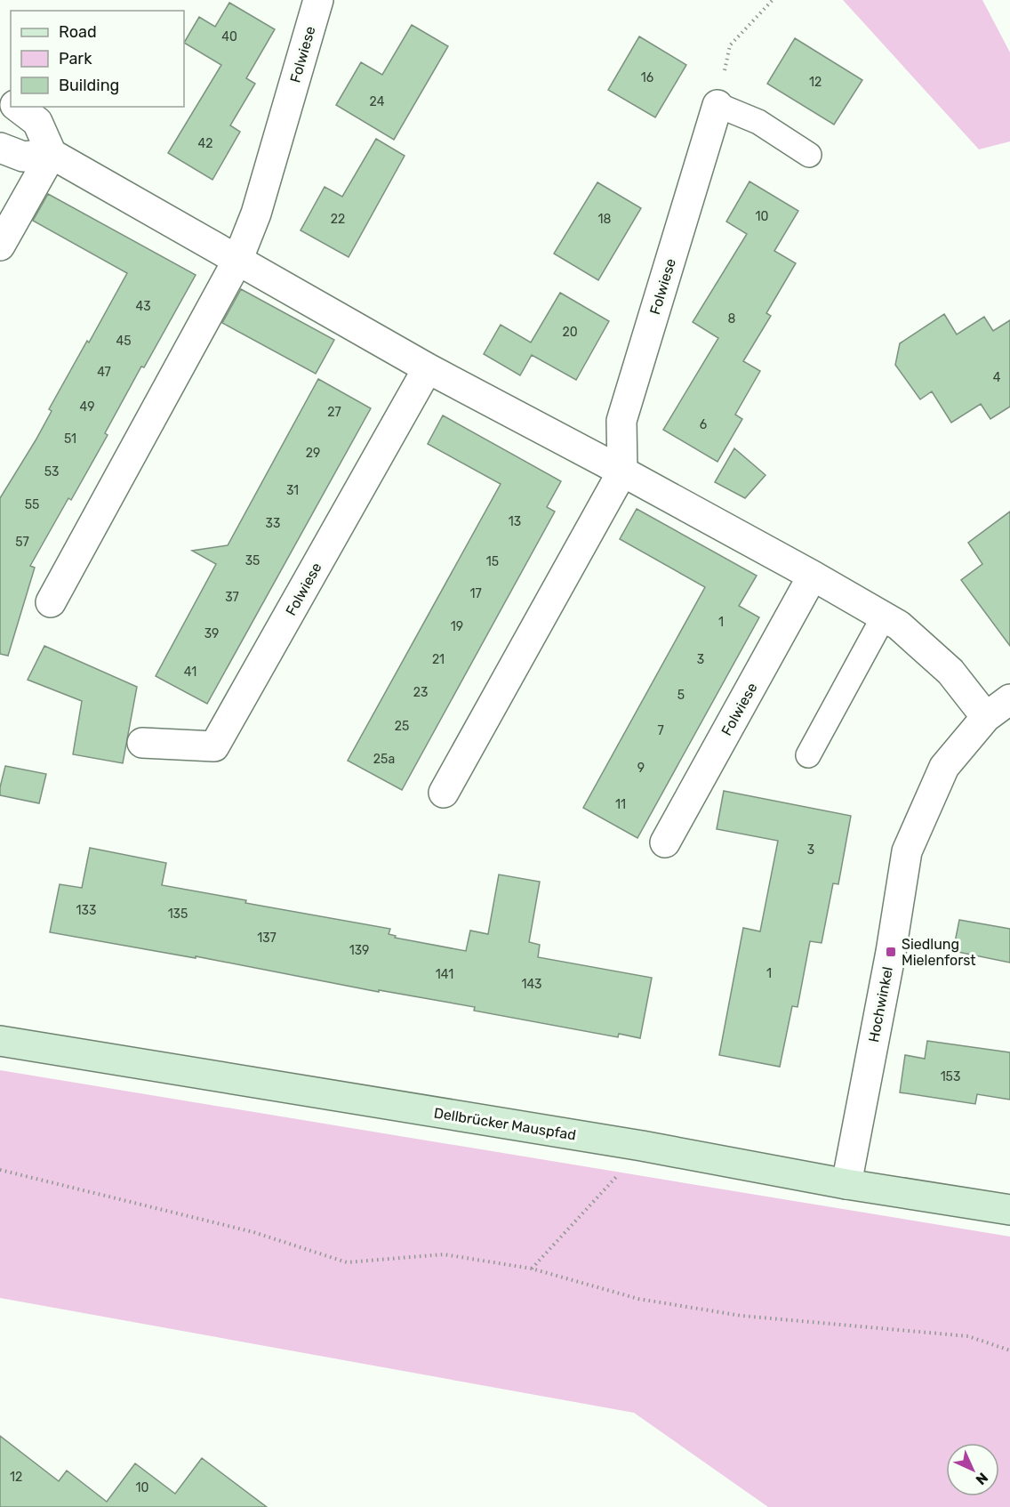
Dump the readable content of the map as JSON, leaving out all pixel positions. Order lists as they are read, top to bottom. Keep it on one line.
{"streets":{"main road":["Dellbrücker Mauspfad"],"street":["Folwiese","Hochwinkel"]},"crossings":[["Hochwinkel","Dellbrücker Mauspfad"]],"places":{"transit":["Siedlung Mielenforst"]},"house_numbers":["40","16","12","24","42","10","22","18","43","8","20","45","47","4","49","27","6","51","29","53","31","55","13","33","57","35","15","17","37","1","19","39","21","3","41","23","5","25","7","25a","9","11","3","133","135","137","139","1","141","143","153","12","10"],"legend":["Road","Park","Building"],"north":"bottom right"}
